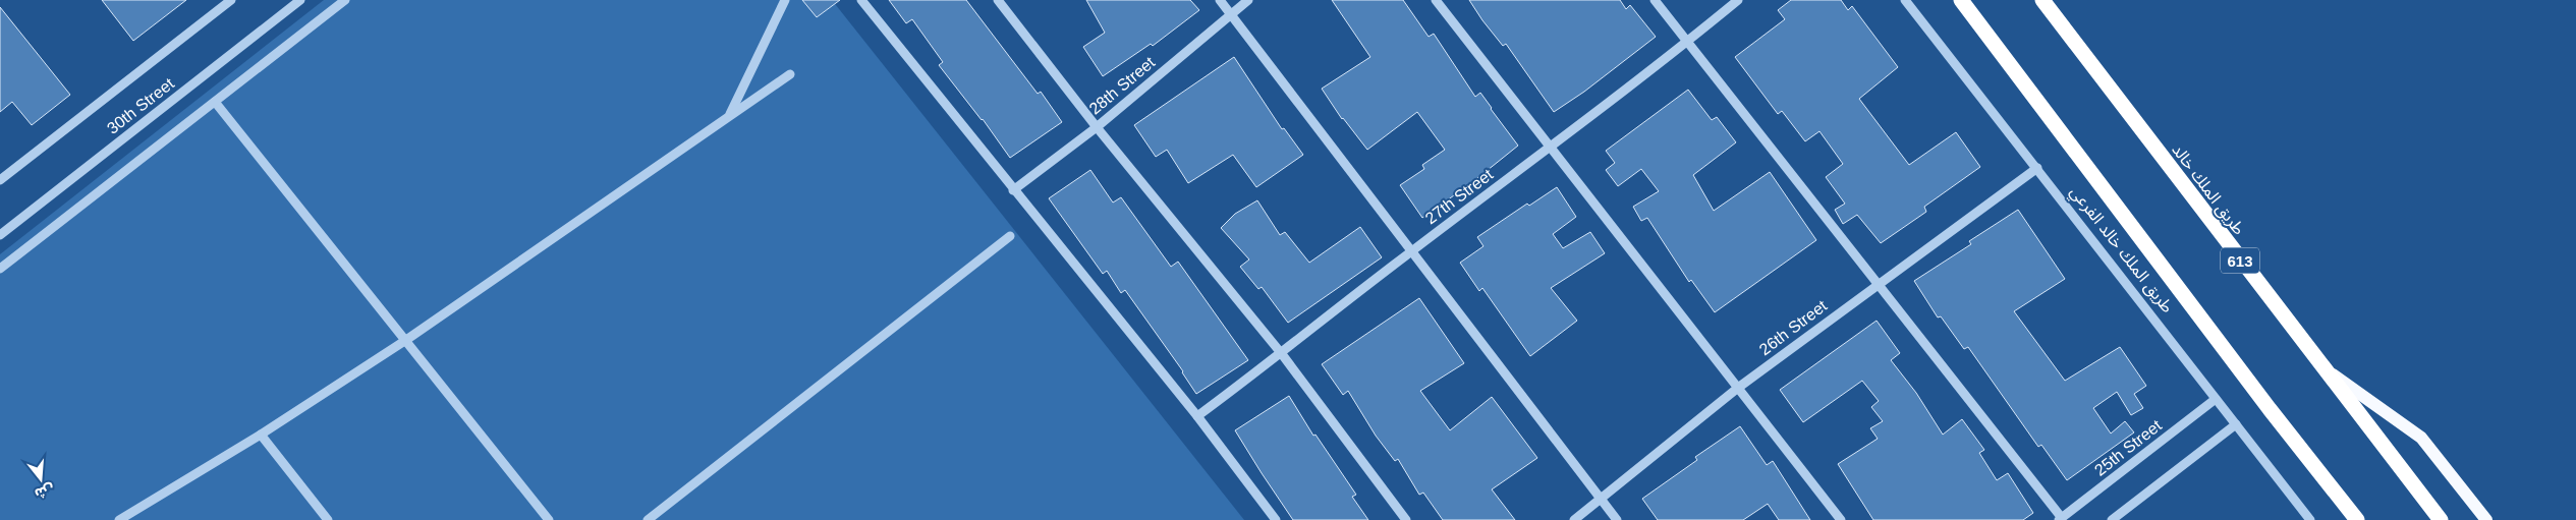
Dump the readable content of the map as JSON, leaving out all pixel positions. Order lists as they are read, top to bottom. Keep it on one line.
{"streets":{"highway":["طريق الملك خالد","613"],"street":["28th Street","30th Street","27th Street","طريق الملك خالد الفرعي","26th Street","25th Street"]},"crossings":[["طريق الملك خالد الفرعي","26th Street"],["طريق الملك خالد الفرعي","25th Street"]],"north":"bottom"}
